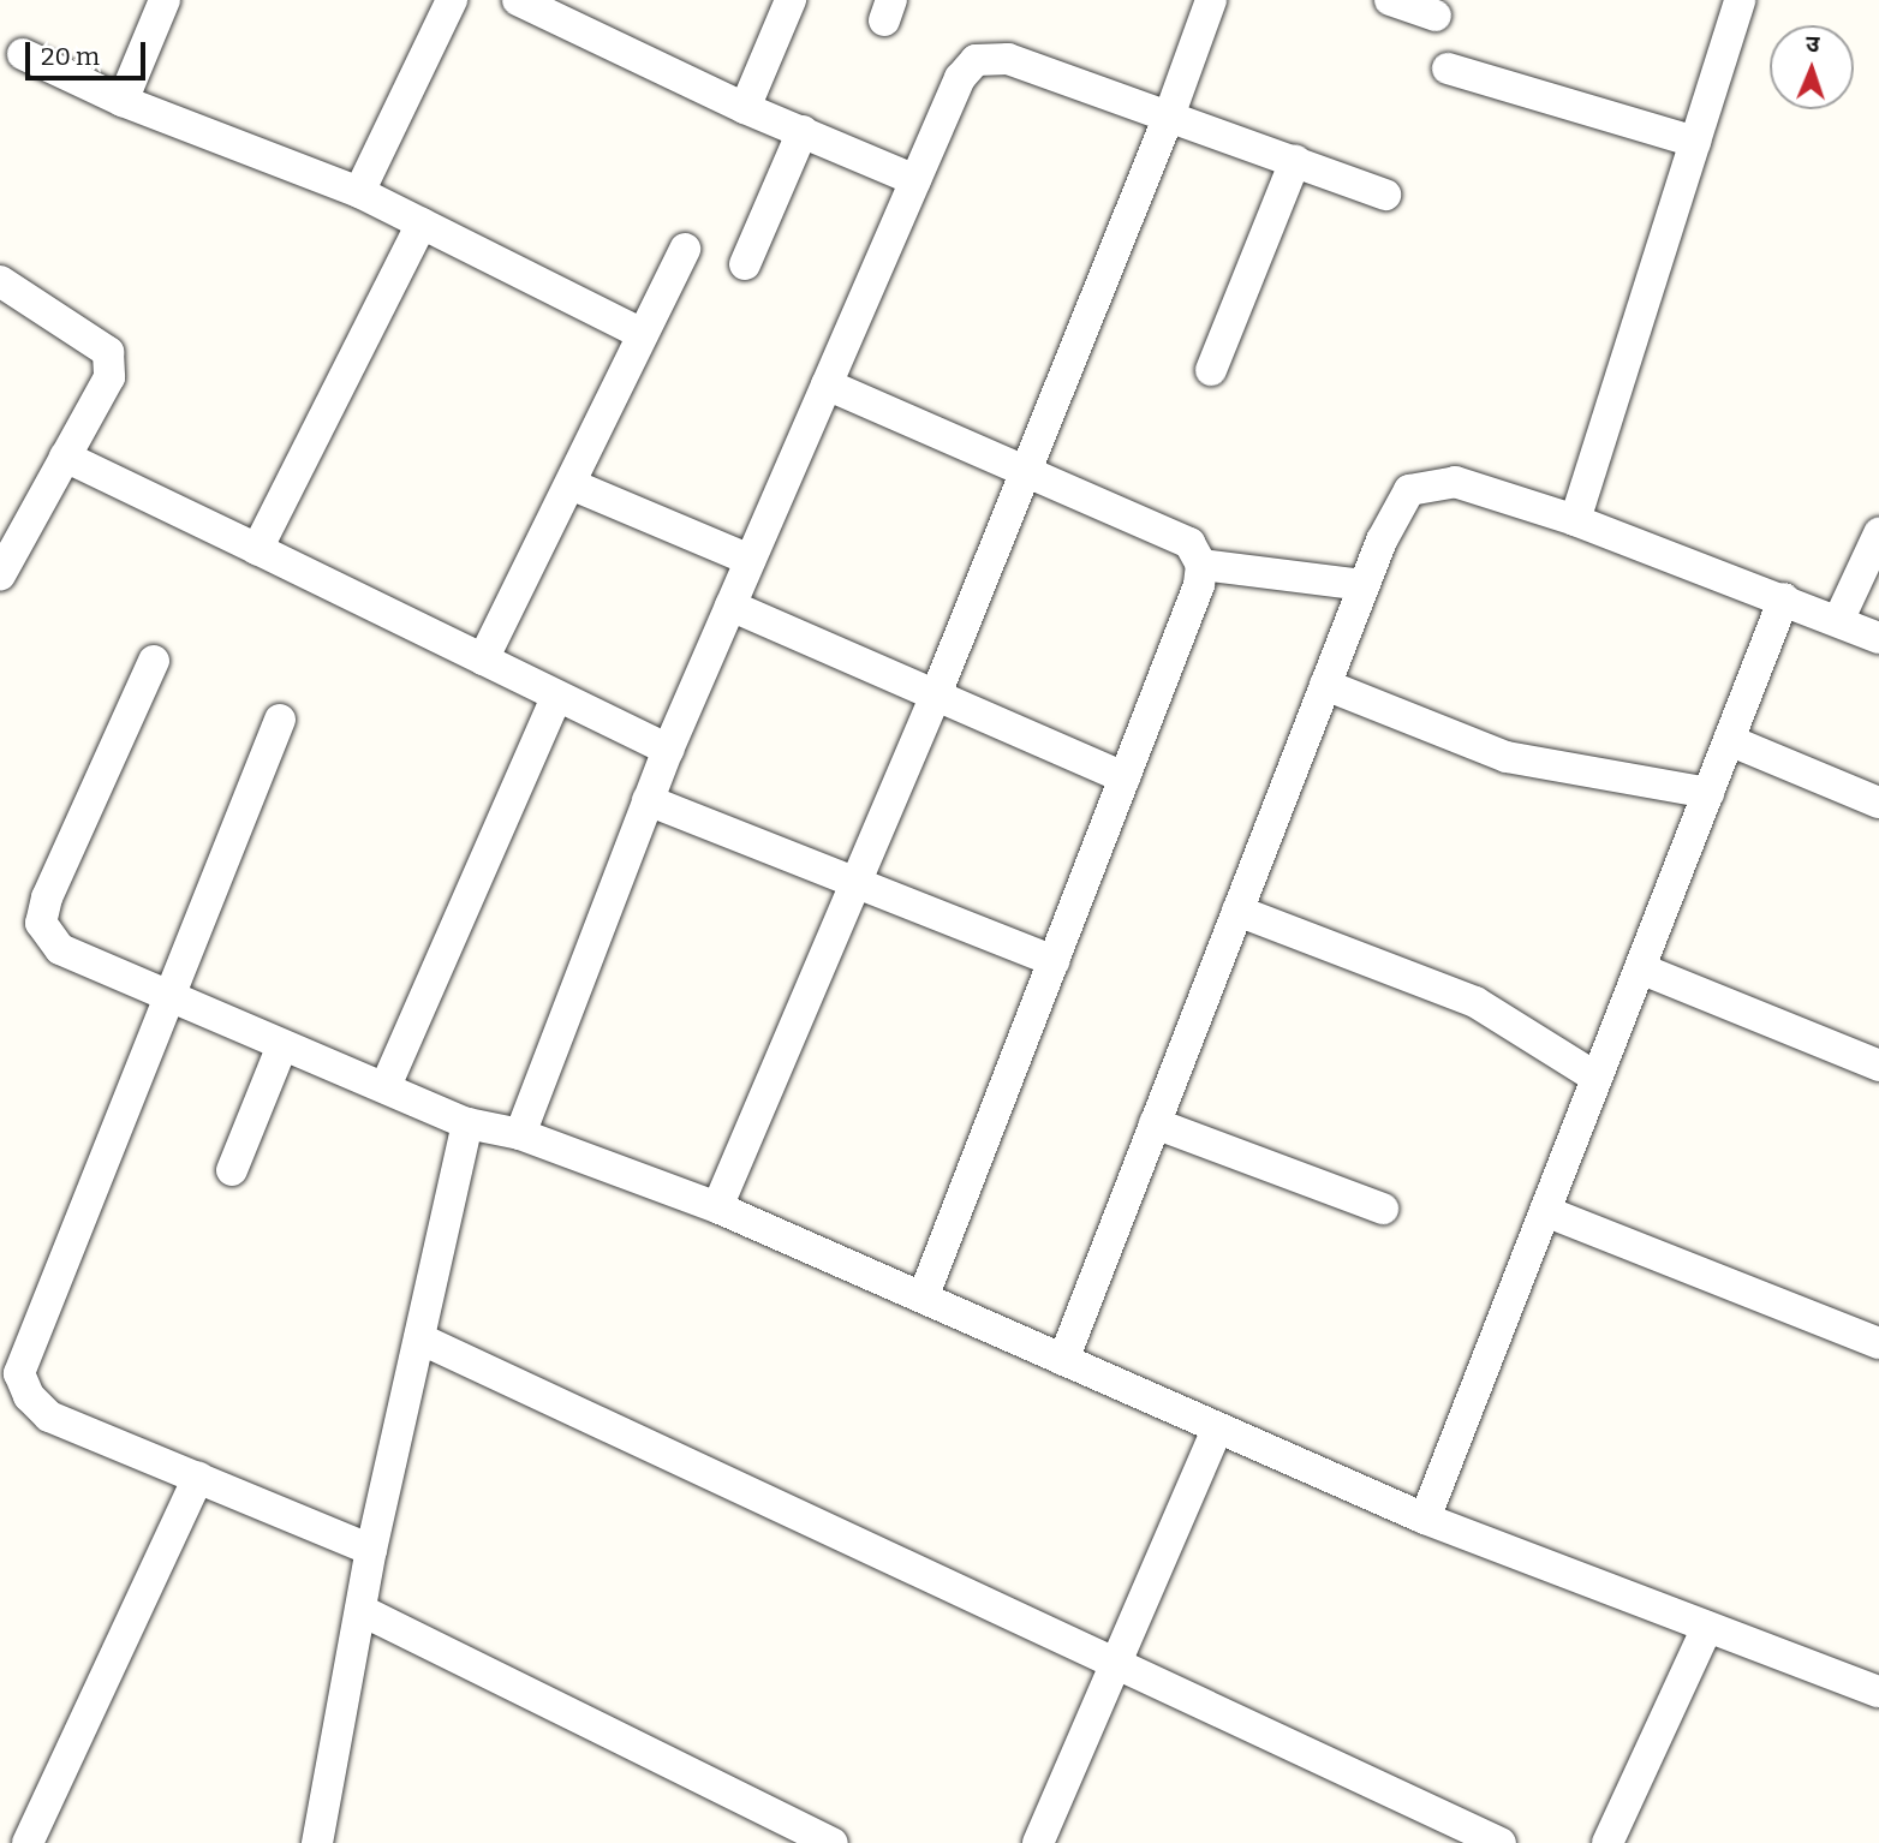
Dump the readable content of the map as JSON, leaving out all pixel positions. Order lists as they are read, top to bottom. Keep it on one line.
{"scale_bar":"20 m","north":"top"}
